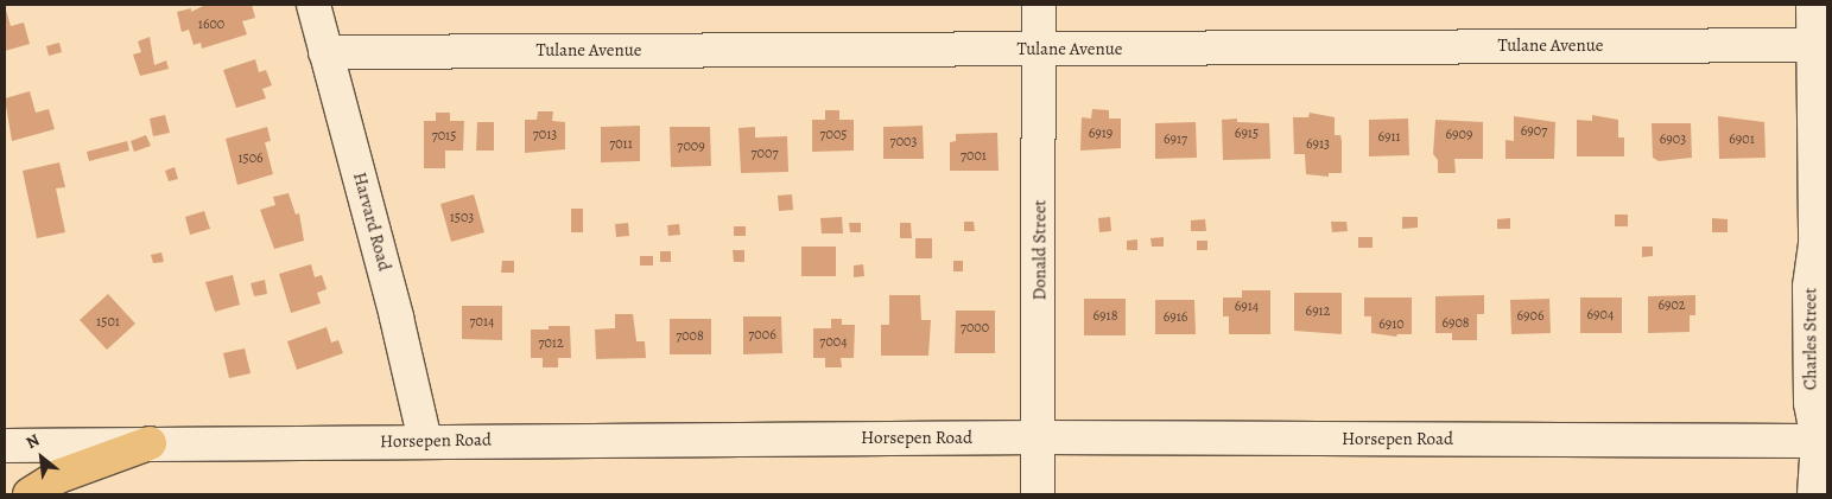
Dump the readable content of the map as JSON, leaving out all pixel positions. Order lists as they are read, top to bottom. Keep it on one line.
{"streets":{"street":["Tulane Avenue","Harvard Road","Donald Street","Charles Street","Horsepen Road"]},"crossings":[["Tulane Avenue","Harvard Road"],["Tulane Avenue","Donald Street"],["Tulane Avenue","Charles Street"],["Harvard Road","Horsepen Road"],["Donald Street","Horsepen Road"],["Charles Street","Horsepen Road"]],"house_numbers":["1600","6907","6919","6915","7013","7005","6909","7015","6911","6917","6903","6901","7003","7011","6913","7009","7007","7001","1506","1503","6902","6914","6912","6904","6918","6906","6916","1501","7014","6908","6910","7000","7006","7008","7004","7012"],"north":"top left"}
